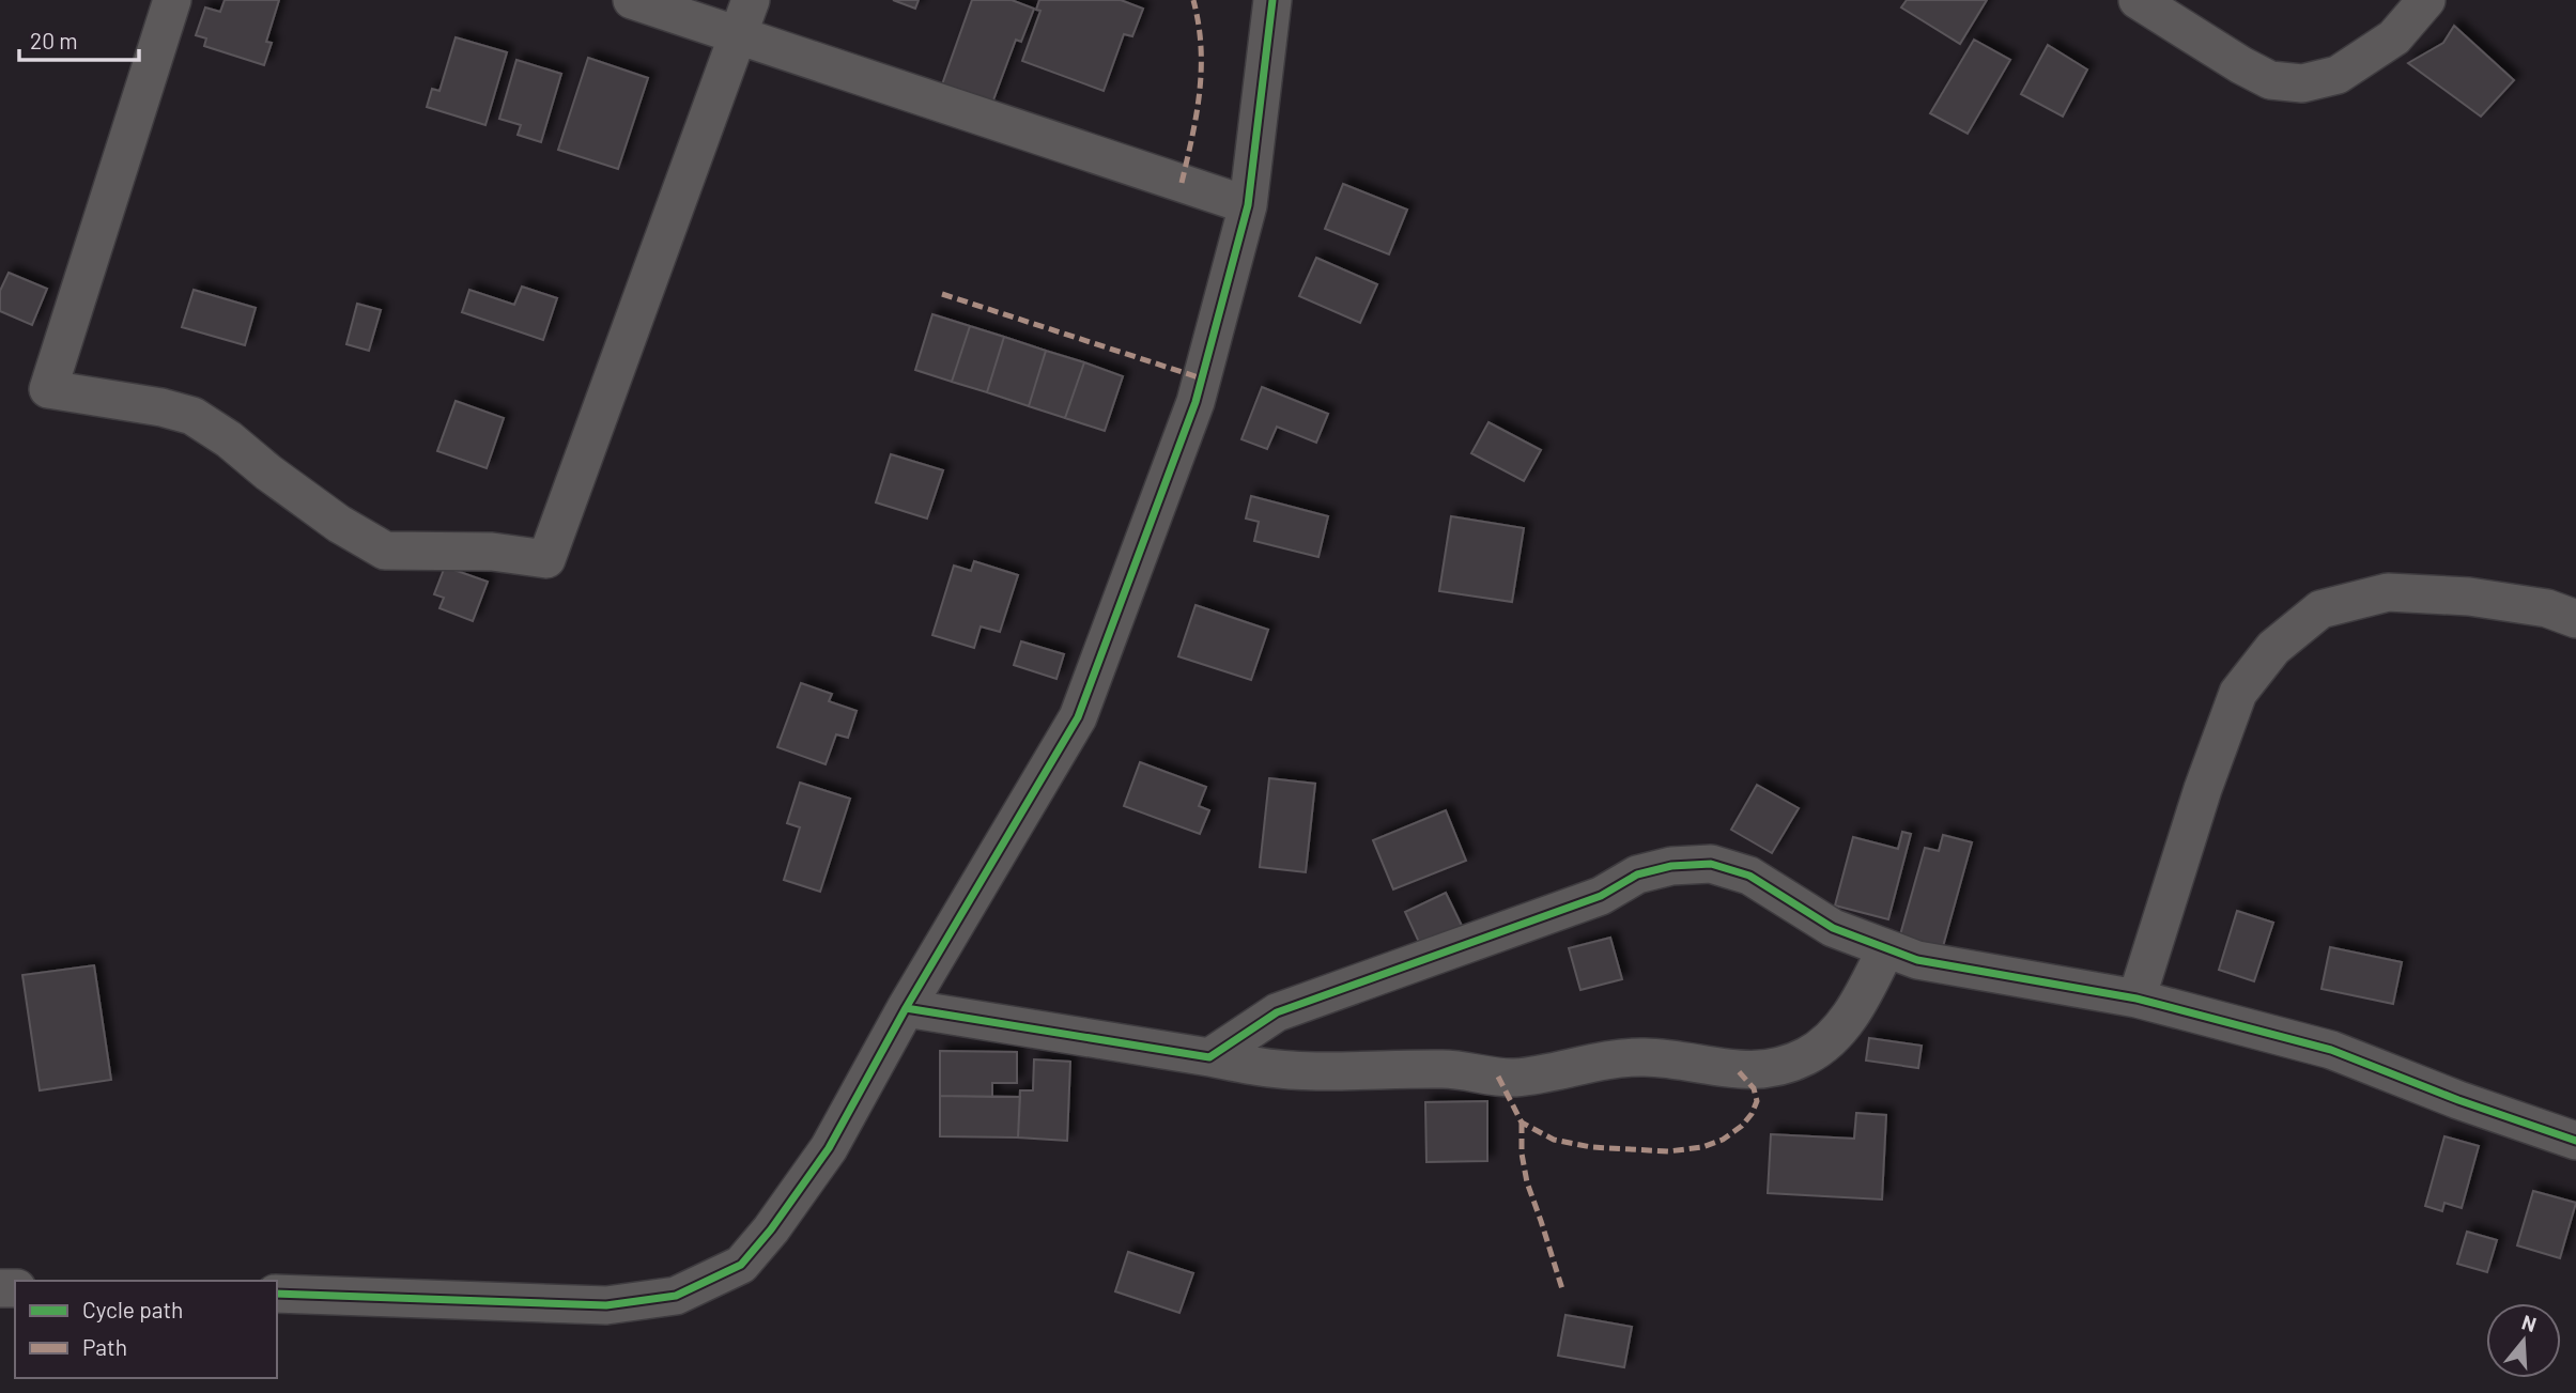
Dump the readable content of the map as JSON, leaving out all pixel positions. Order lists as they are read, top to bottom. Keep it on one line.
{"legend":["Cycle path","Path"],"scale_bar":"20 m","north":"top"}
